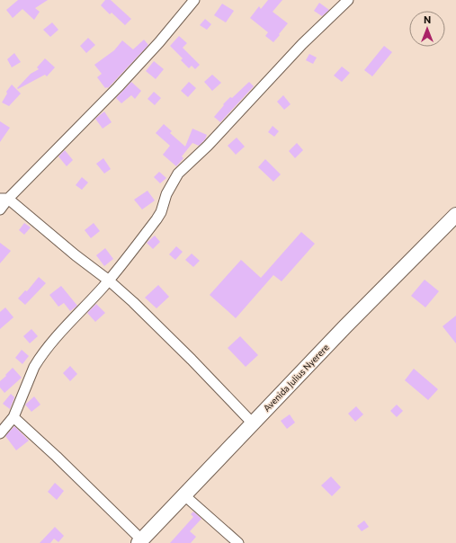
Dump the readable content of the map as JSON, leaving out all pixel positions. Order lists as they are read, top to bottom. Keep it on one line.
{"streets":{"street":["Avenida Julius Nyerere"]},"north":"top"}
